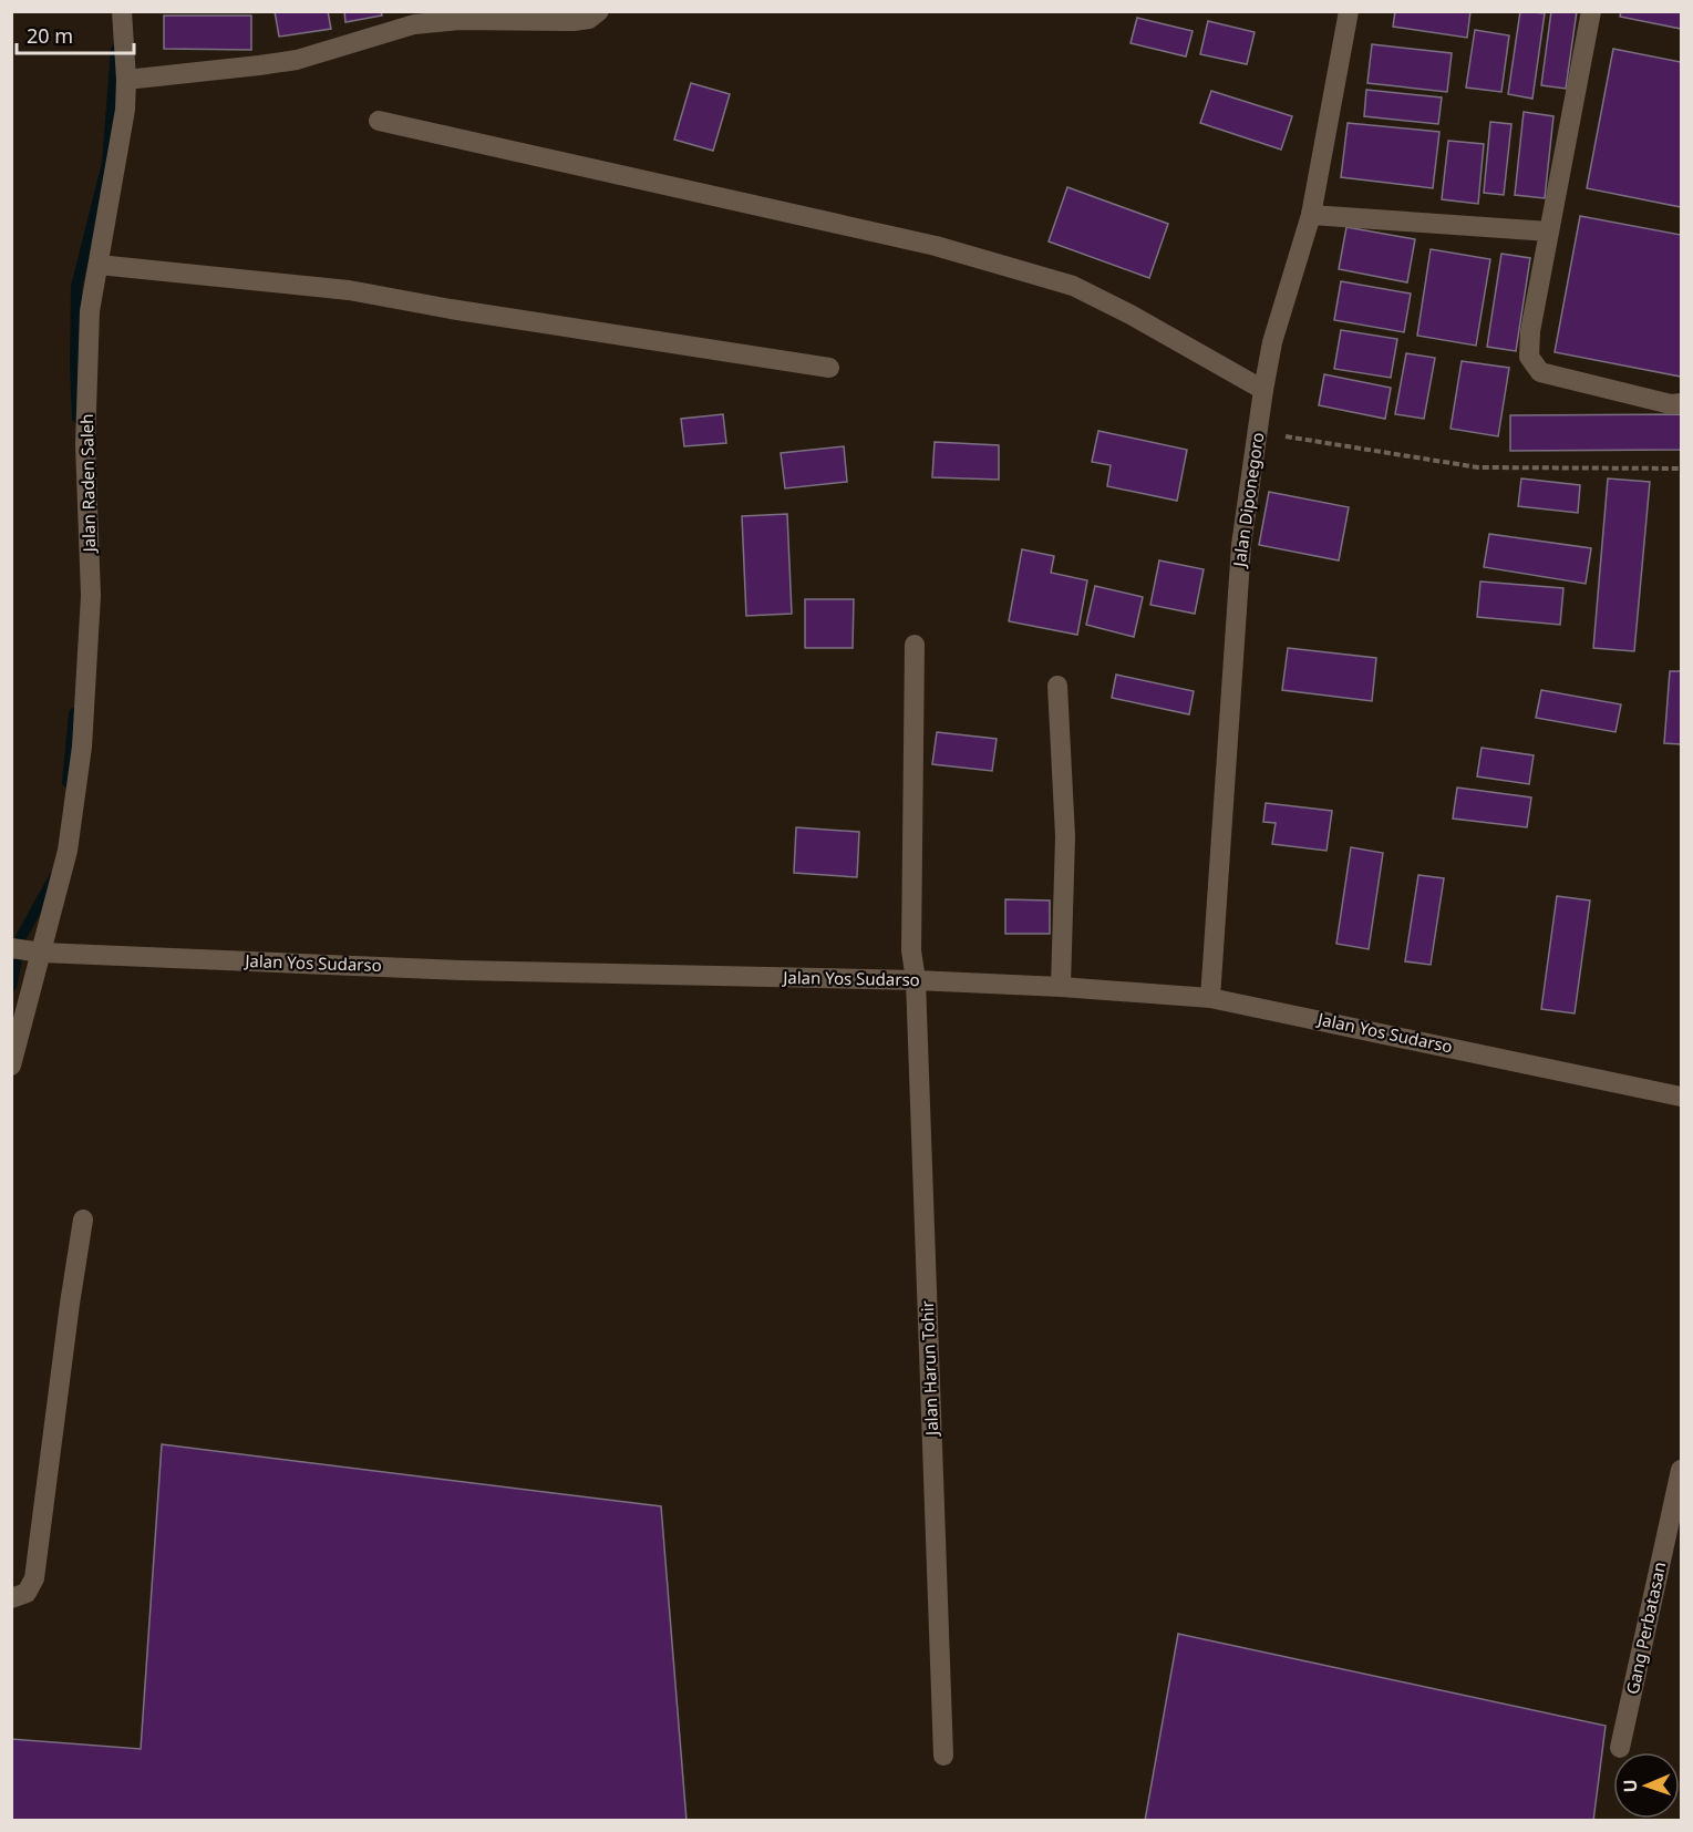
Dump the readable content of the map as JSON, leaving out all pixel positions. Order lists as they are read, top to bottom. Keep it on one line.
{"streets":{"street":["Jalan Raden Saleh","Jalan Diponegoro","Jalan Yos Sudarso","Jalan Harun Tohir","Gang Perbatasan"]},"crossings":[["Jalan Raden Saleh","Jalan Yos Sudarso"],["Jalan Diponegoro","Jalan Yos Sudarso"],["Jalan Yos Sudarso","Jalan Harun Tohir"]],"scale_bar":"20 m","north":"left"}
